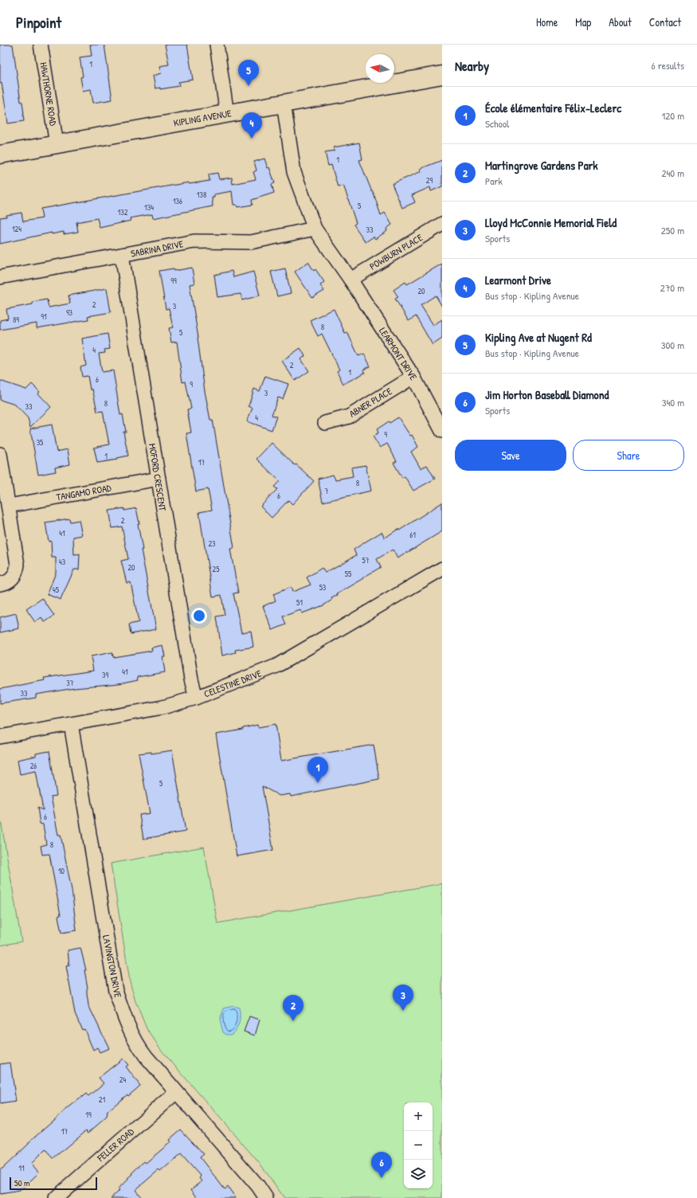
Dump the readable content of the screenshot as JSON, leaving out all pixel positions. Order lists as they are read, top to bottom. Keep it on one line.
{"streets":{"main road":["KIPLING AVENUE"],"street":["HAWTHORNE ROAD","SABRINA DRIVE","POWBURN PLACE","LEARMONT DRIVE","ABNER PLACE","MOFORD CRESCENT","TANGAMO ROAD","CELESTINE DRIVE","LAVINGTON DRIVE","FELLER ROAD"]},"crossings":[["HAWTHORNE ROAD","KIPLING AVENUE"],["KIPLING AVENUE","LEARMONT DRIVE"],["SABRINA DRIVE","LEARMONT DRIVE"],["SABRINA DRIVE","MOFORD CRESCENT"],["POWBURN PLACE","LEARMONT DRIVE"],["LEARMONT DRIVE","ABNER PLACE"],["MOFORD CRESCENT","TANGAMO ROAD"],["MOFORD CRESCENT","CELESTINE DRIVE"],["CELESTINE DRIVE","LAVINGTON DRIVE"],["LAVINGTON DRIVE","FELLER ROAD"]],"house_numbers":["1","1","29","138","136","5","134","132","124","33","99","20","2","3","93","91","89","8","5","4","2","1","6","9","3","8","33","4","9","35","1","17","8","7","6","2","41","61","23","57","43","20","25","55","53","45","51","41","39","37","33","26","5","6","8","10","24","21","19","17","11"],"scale_bar":"50 m","north":"left","page":{"header":"Pinpoint","nav":["Home","Map","About","Contact"],"heading":["Nearby","6 results"],"pins":["5","4","1","3","2","6"],"list":[{"mark":"1","name":"École élémentaire Félix-Leclerc","note":"School","value":"120 m"},{"mark":"2","name":"Martingrove Gardens Park","note":"Park","value":"240 m"},{"mark":"3","name":"Lloyd McConnie Memorial Field","note":"Sports","value":"250 m"},{"mark":"4","name":"Learmont Drive","note":"Bus stop · Kipling Avenue","value":"270 m"},{"mark":"5","name":"Kipling Ave at Nugent Rd","note":"Bus stop · Kipling Avenue","value":"300 m"},{"mark":"6","name":"Jim Horton Baseball Diamond","note":"Sports","value":"340 m"}],"buttons":["Save","Share"],"map_buttons":["+","−"],"scale":"50 m"}}
